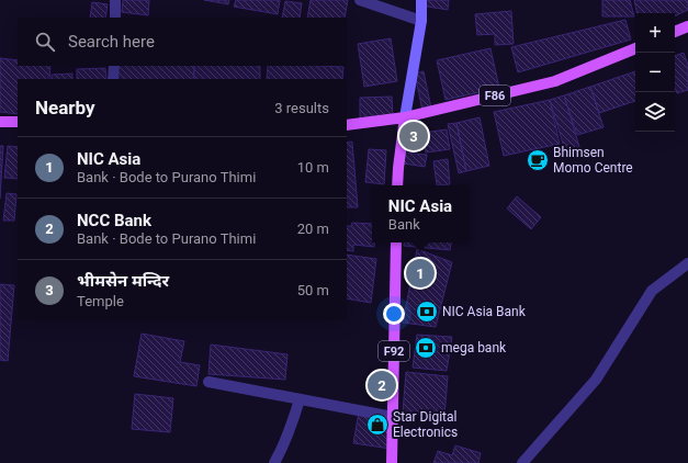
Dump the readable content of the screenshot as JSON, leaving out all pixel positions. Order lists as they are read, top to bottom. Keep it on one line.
{"streets":{"main road":["F86","F92"]},"places":{"cafe":["Bhimsen Momo Centre"],"bank":["NIC Asia Bank","mega bank"],"shop":["Star Digital Electronics"]},"page":{"map_buttons":["+","−"],"search":"Search here","heading":["Nearby","3 results"],"pins":["3","1","2"],"list":[{"mark":"1","name":"NIC Asia","note":"Bank · Bode to Purano Thimi","value":"10 m"},{"mark":"2","name":"NCC Bank","note":"Bank · Bode to Purano Thimi","value":"20 m"},{"mark":"3","name":"भीमसेन मन्दिर","note":"Temple","value":"50 m"}],"popup":["NIC Asia","Bank"]}}
